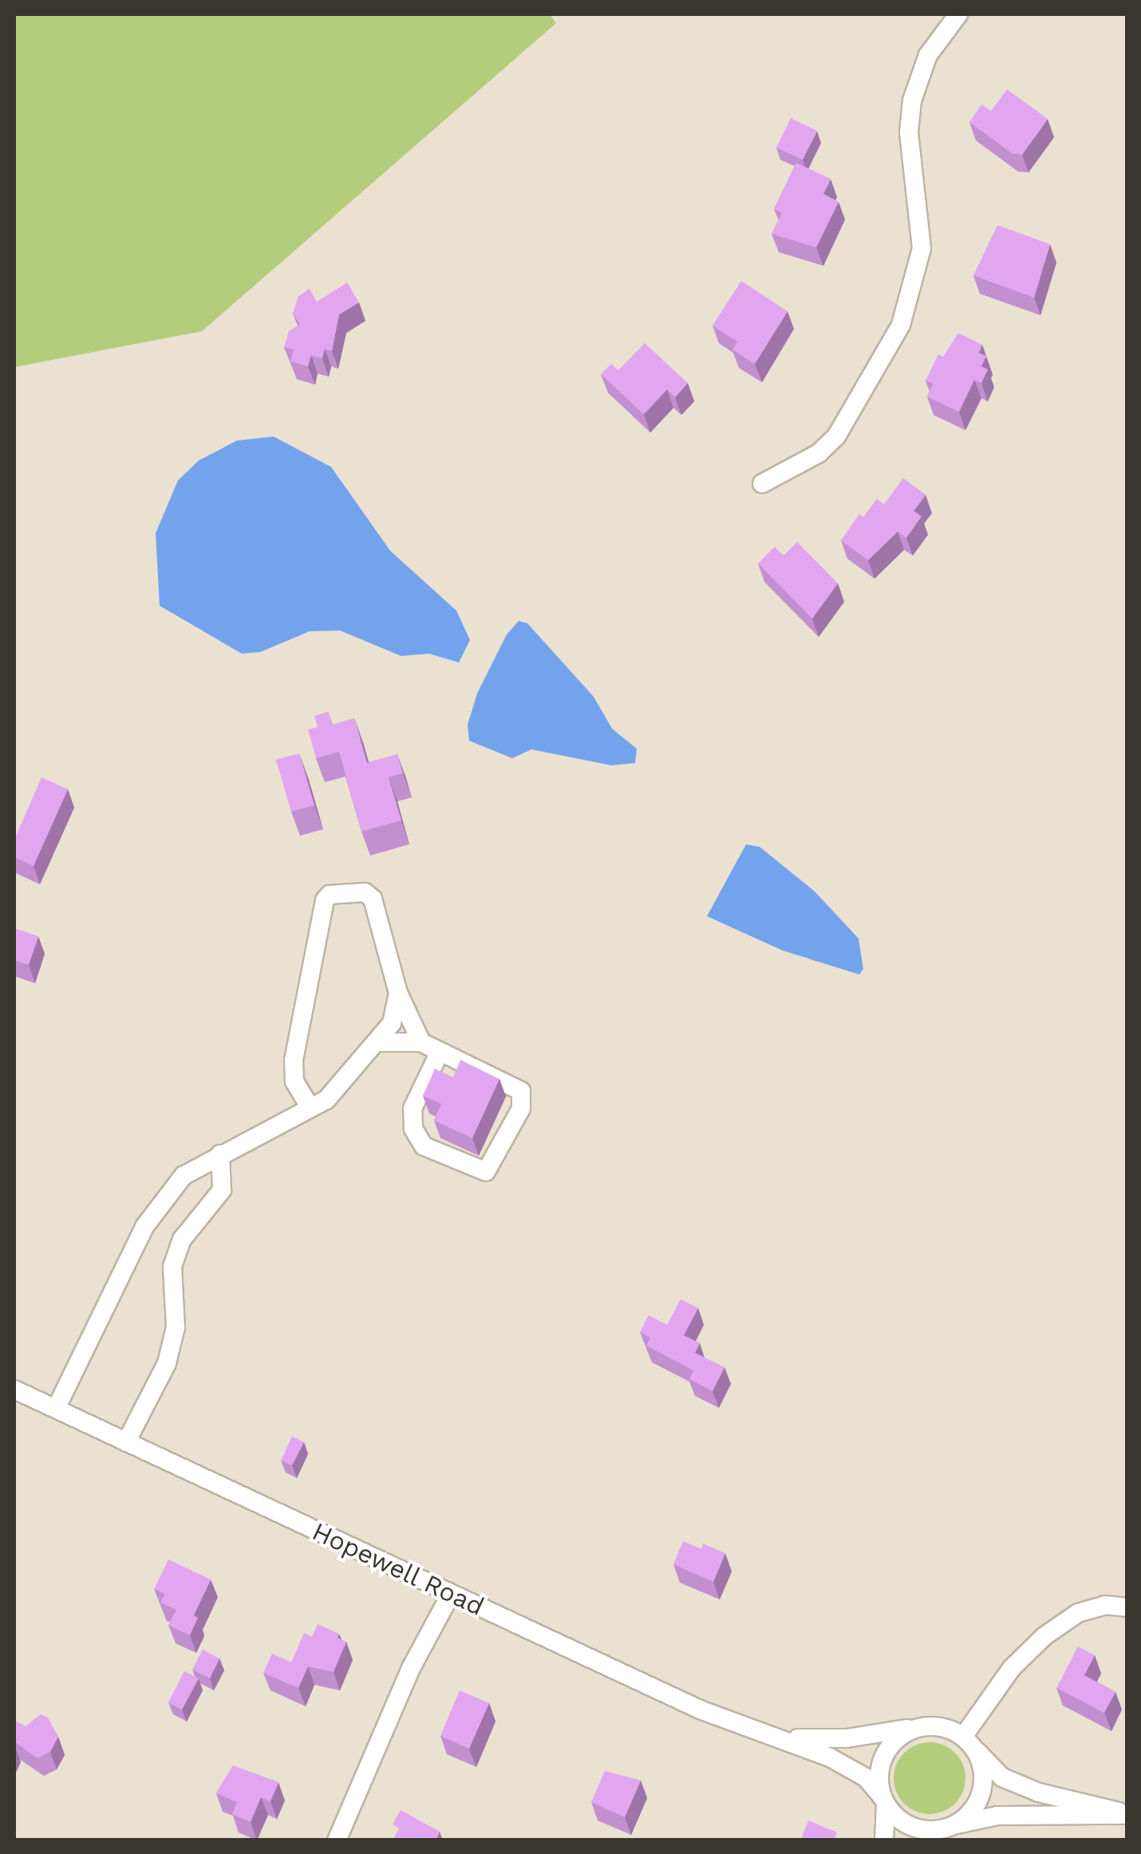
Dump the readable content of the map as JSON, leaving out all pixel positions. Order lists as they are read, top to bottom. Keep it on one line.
{"streets":{"street":["Hopewell Road"]}}
